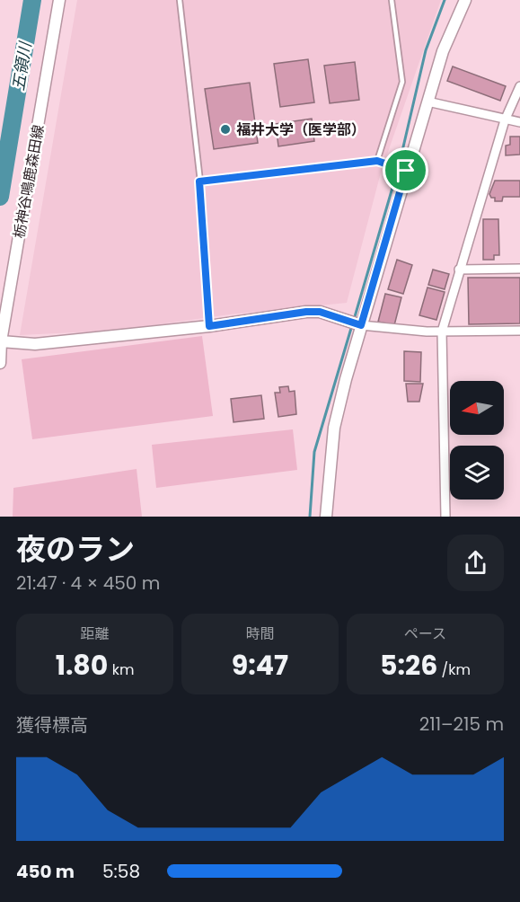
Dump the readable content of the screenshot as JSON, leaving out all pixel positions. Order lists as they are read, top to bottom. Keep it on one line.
{"streets":{"street":["栃神谷鳴鹿森田線"]},"water":["五領川"],"places":["福井大学（医学部）"],"north":"left","page":{"heading":["夜のラン","21:47 · 4 × 450 m"],"stats":[["距離","1.80 km"],["時間","9:47"],["ペース","5:26 /km"]],"chart":["獲得標高","211–215 m"],"list":[{"name":"450 m","note":"5:58"}]}}
